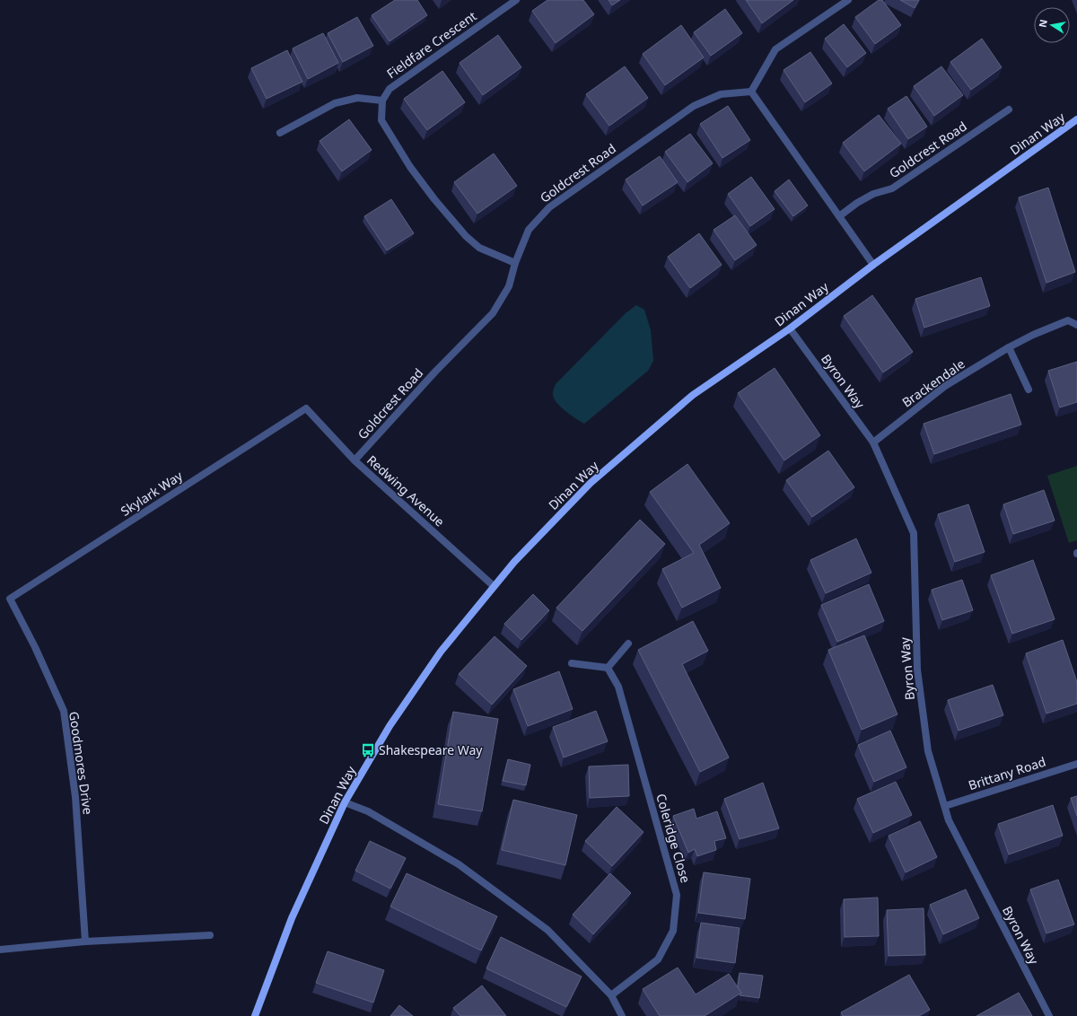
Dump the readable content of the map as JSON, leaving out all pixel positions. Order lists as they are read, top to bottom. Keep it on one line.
{"streets":{"street":["Fieldfare Crescent","Dinan Way","Goldcrest Road","Byron Way","Brackendale","Redwing Avenue","Skylark Way","Goodmores Drive","Brittany Road","Coleridge Close"]},"crossings":[["Dinan Way","Byron Way"],["Dinan Way","Redwing Avenue"],["Goldcrest Road","Redwing Avenue"],["Byron Way","Brackendale"],["Byron Way","Brittany Road"],["Redwing Avenue","Skylark Way"],["Skylark Way","Goodmores Drive"]],"places":{"bus stop":["Shakespeare Way"]},"north":"left"}
